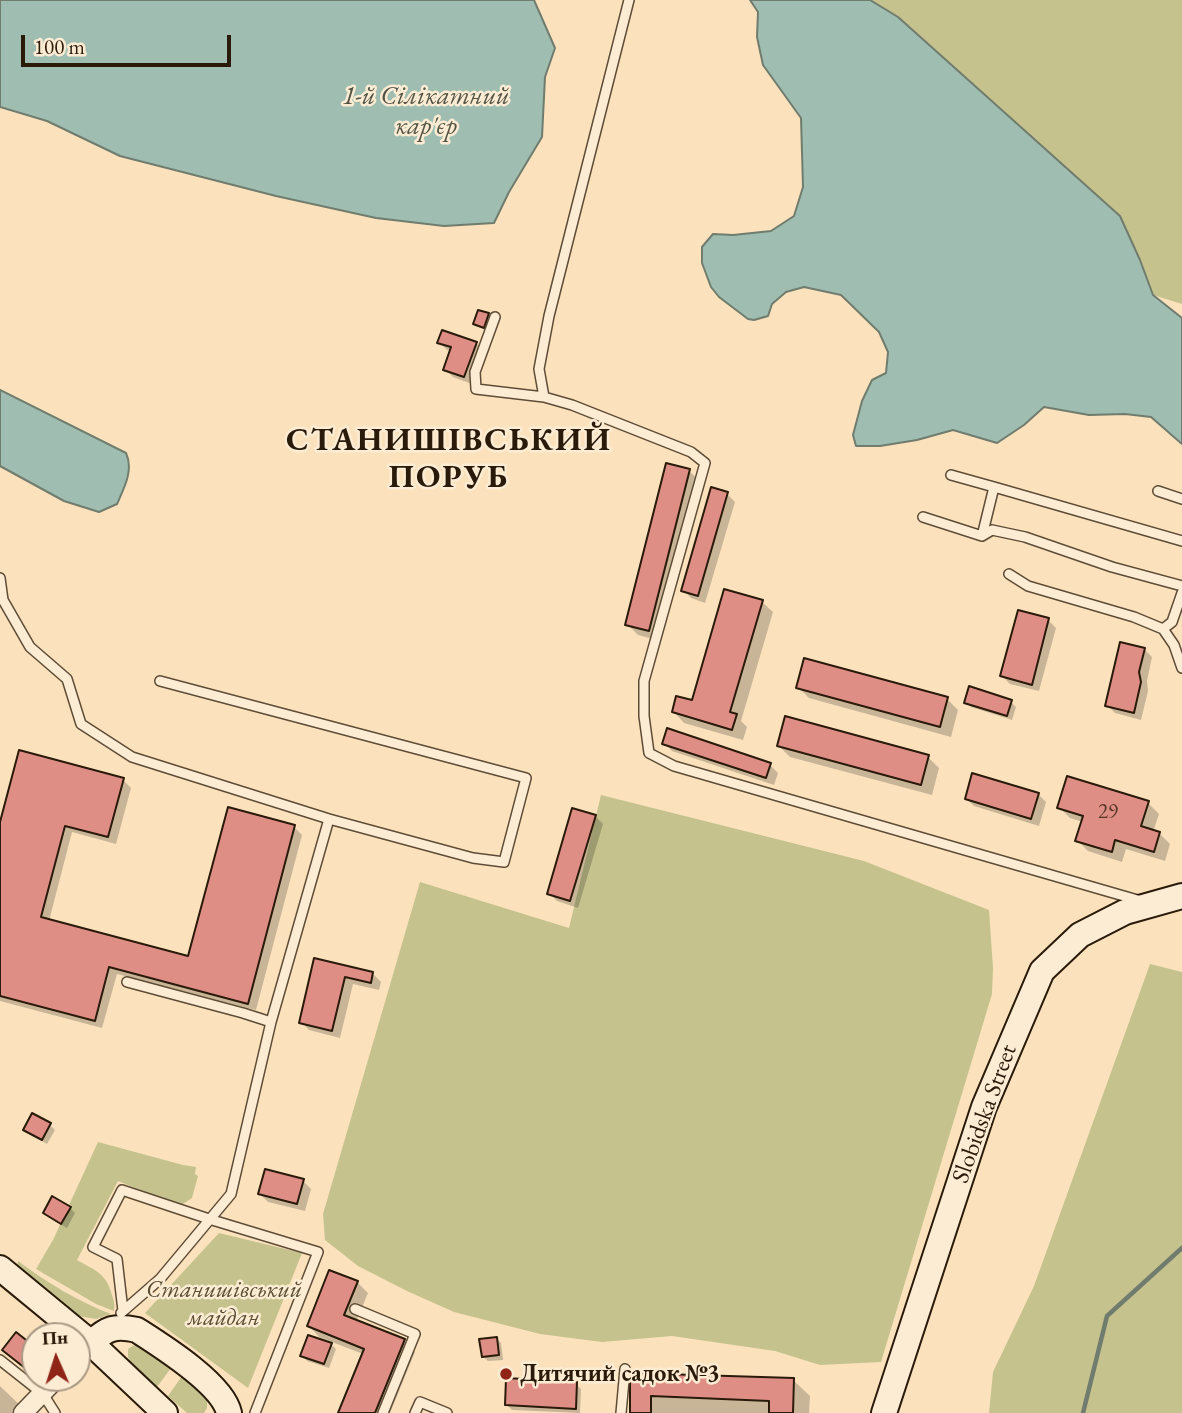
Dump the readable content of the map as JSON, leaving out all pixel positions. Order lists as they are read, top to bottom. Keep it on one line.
{"streets":{"street":["Slobidska Street"]},"districts":["СТАНИШІВСЬКИЙ ПОРУБ"],"water":["1-й Сілікатний кар'єр"],"parks":["Станишівський майдан"],"places":["Дитячий садок №3"],"house_numbers":["29"],"scale_bar":"100 m","north":"top"}
